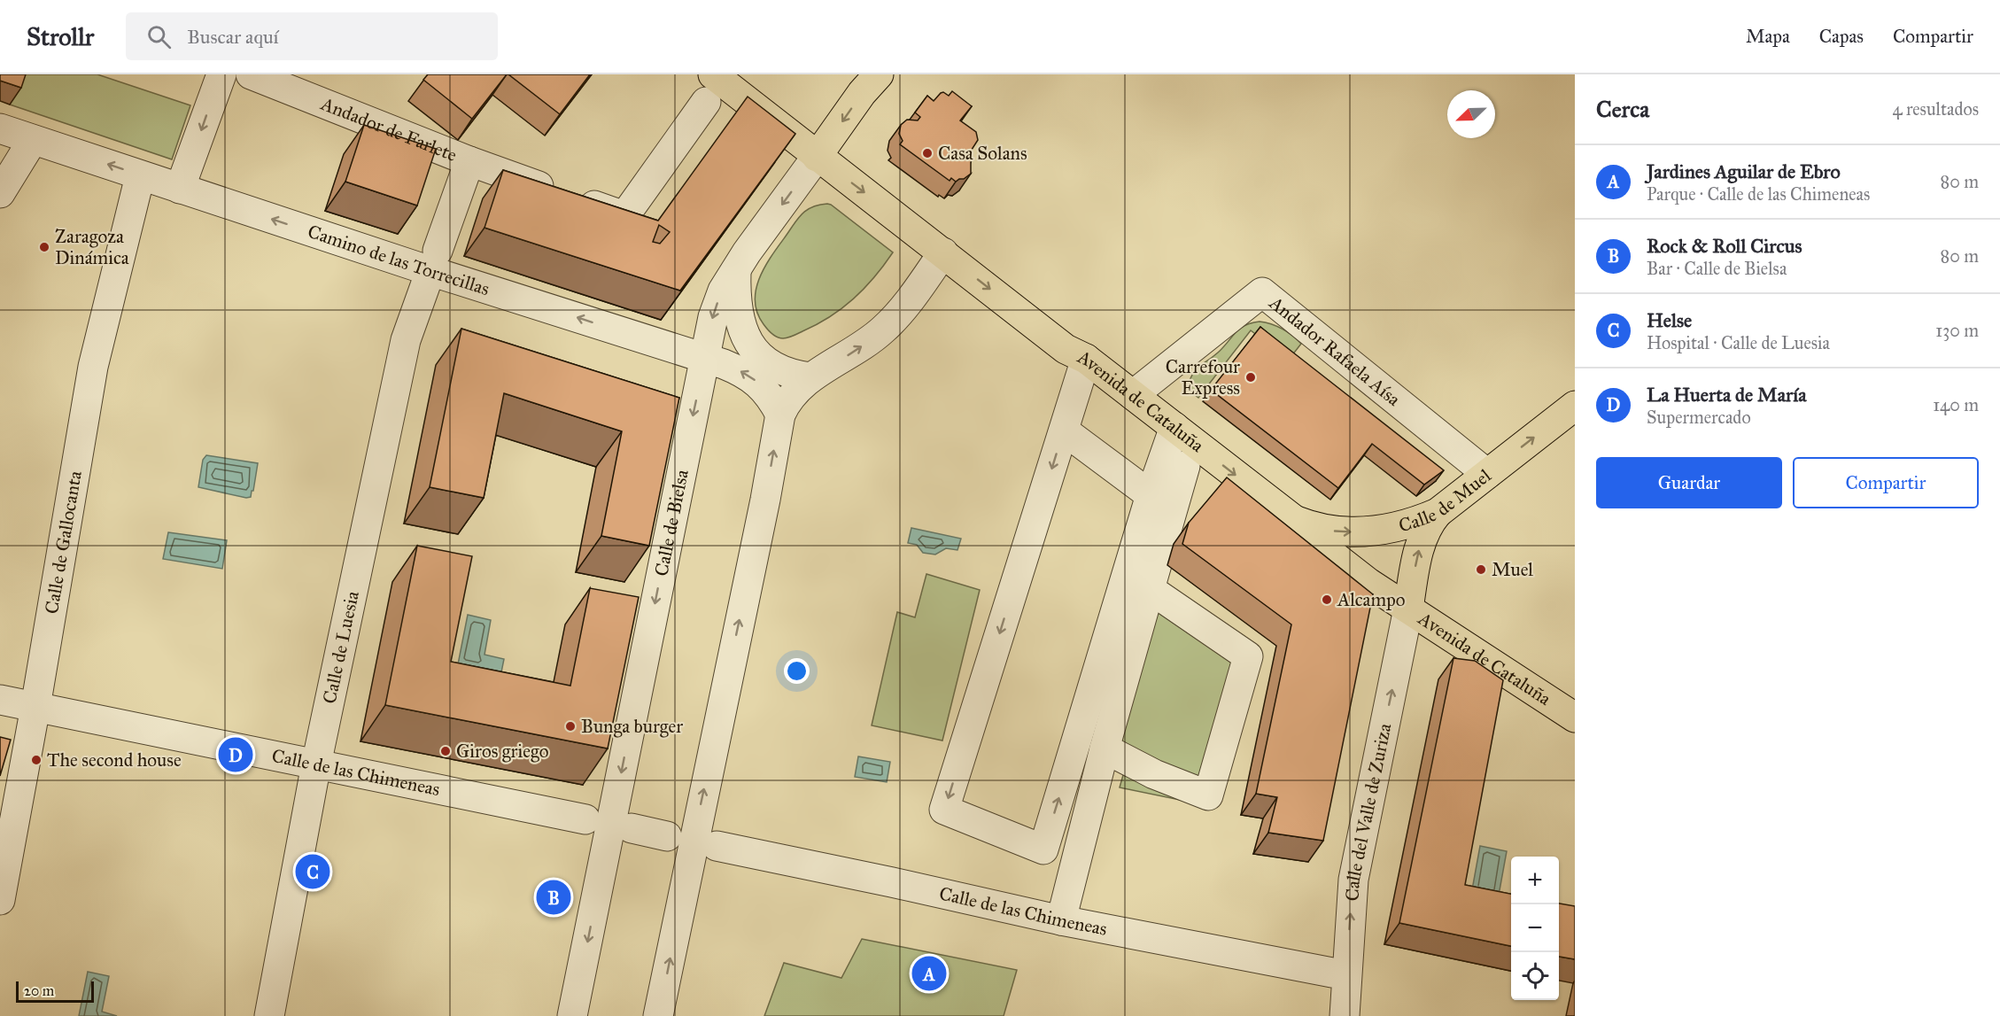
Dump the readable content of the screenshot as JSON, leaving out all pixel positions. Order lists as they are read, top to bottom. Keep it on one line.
{"streets":{"main road":["Avenida de Cataluña","Calle de Muel","Calle de Bielsa"],"street":["Andador de Farlete","Camino de las Torrecillas","Andador Rafaela Aísa","Calle de Gallocanta","Calle de Luesia","Calle de las Chimeneas","Calle del Valle de Zuriza"]},"crossings":[["Andador de Farlete","Avenida de Cataluña"],["Camino de las Torrecillas","Calle de Bielsa"],["Andador Rafaela Aísa","Avenida de Cataluña"],["Andador Rafaela Aísa","Calle de Muel"],["Avenida de Cataluña","Calle de Muel"],["Avenida de Cataluña","Calle de Bielsa"],["Avenida de Cataluña","Calle del Valle de Zuriza"],["Calle de Gallocanta","Calle de las Chimeneas"],["Calle de Luesia","Calle de las Chimeneas"]],"one_way":["Camino de las Torrecillas","Avenida de Cataluña","Calle de Muel","Calle de Bielsa","Calle del Valle de Zuriza"],"places":["Casa Solans","Zaragoza Dinámica","Carrefour Express","Muel","Alcampo","Bunga burger","Giros griego","The second house"],"scale_bar":"20 m","north":"bottom left","page":{"header":"Strollr","search":"Buscar aquí","nav":["Mapa","Capas","Compartir"],"heading":["Cerca","4 resultados"],"list":[{"mark":"A","name":"Jardines Aguilar de Ebro","note":"Parque · Calle de las Chimeneas","value":"80 m"},{"mark":"B","name":"Rock & Roll Circus","note":"Bar · Calle de Bielsa","value":"80 m"},{"mark":"C","name":"Helse","note":"Hospital · Calle de Luesia","value":"130 m"},{"mark":"D","name":"La Huerta de María","note":"Supermercado","value":"140 m"}],"buttons":["Guardar","Compartir"],"pins":["D","C","B","A"],"map_buttons":["+","−"],"scale":"20 m"}}
